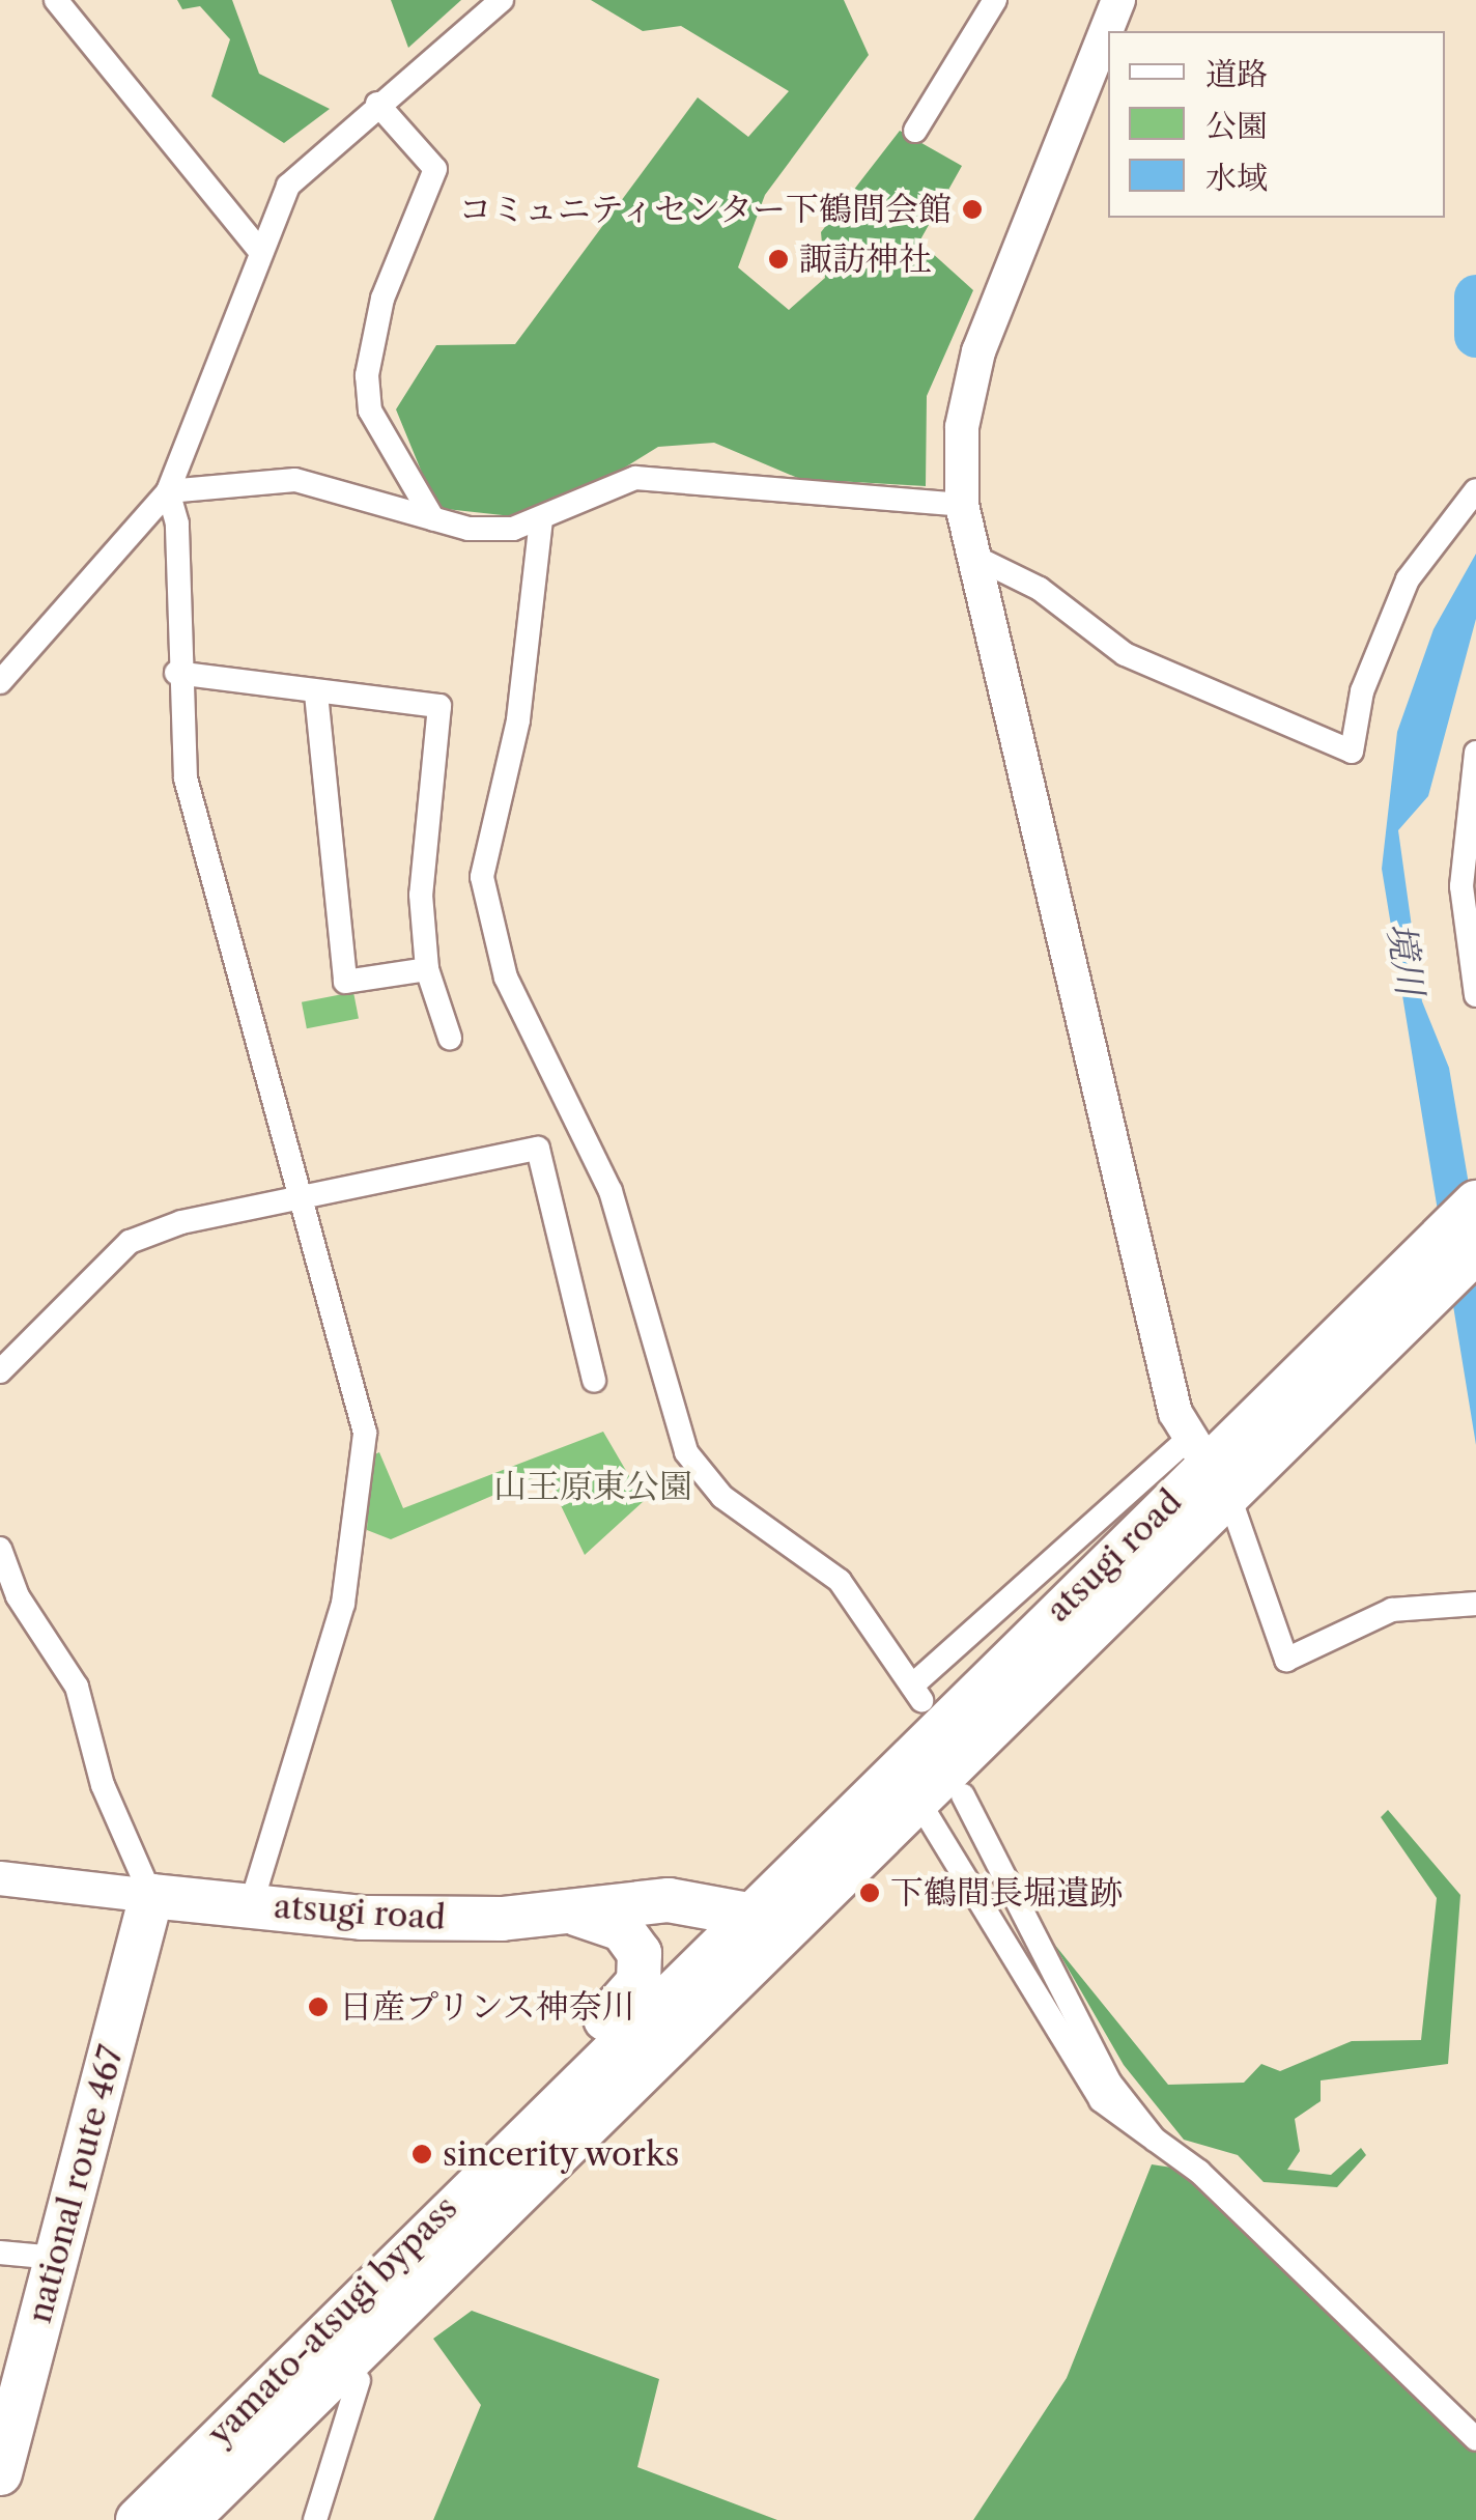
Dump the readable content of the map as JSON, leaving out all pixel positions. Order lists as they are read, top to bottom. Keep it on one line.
{"streets":{"highway":["atsugi road","national route 467","yamato-atsugi bypass"]},"crossings":[["atsugi road","national route 467"],["atsugi road","yamato-atsugi bypass"]],"water":["境川"],"parks":["山王原東公園"],"places":["コミュニティセンター下鶴間会館","諏訪神社","下鶴間長堀遺跡","日産プリンス神奈川","sincerity works"],"legend":["道路","公園","水域"]}
